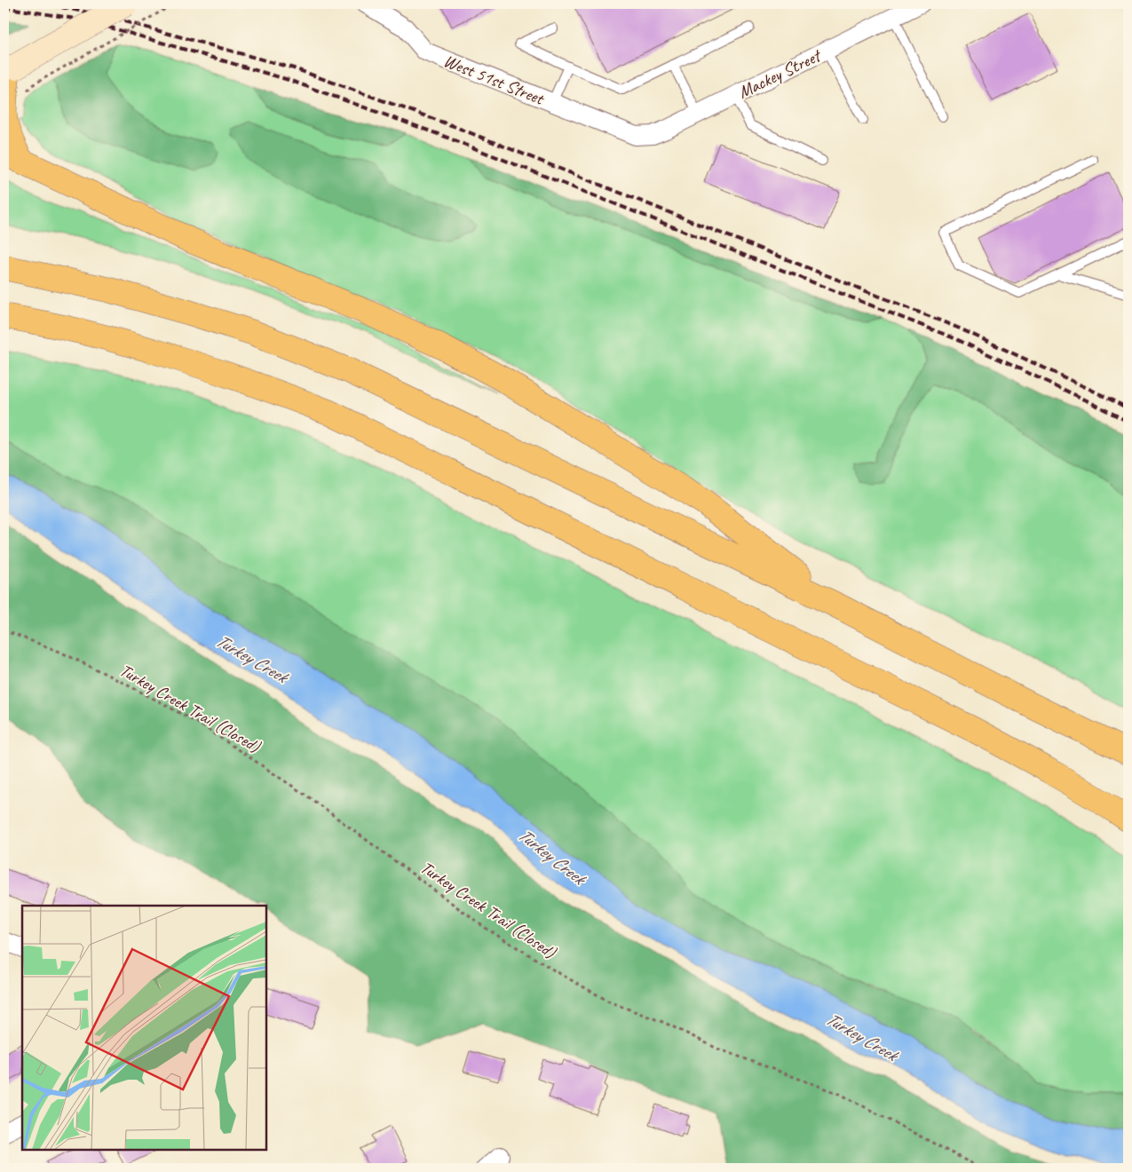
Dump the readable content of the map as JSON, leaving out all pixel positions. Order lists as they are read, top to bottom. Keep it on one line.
{"streets":{"street":["Mackey Street","West 51st Street"],"path":["Turkey Creek Trail (Closed)"]},"crossings":[["Mackey Street","West 51st Street"]],"water":["Turkey Creek"]}
